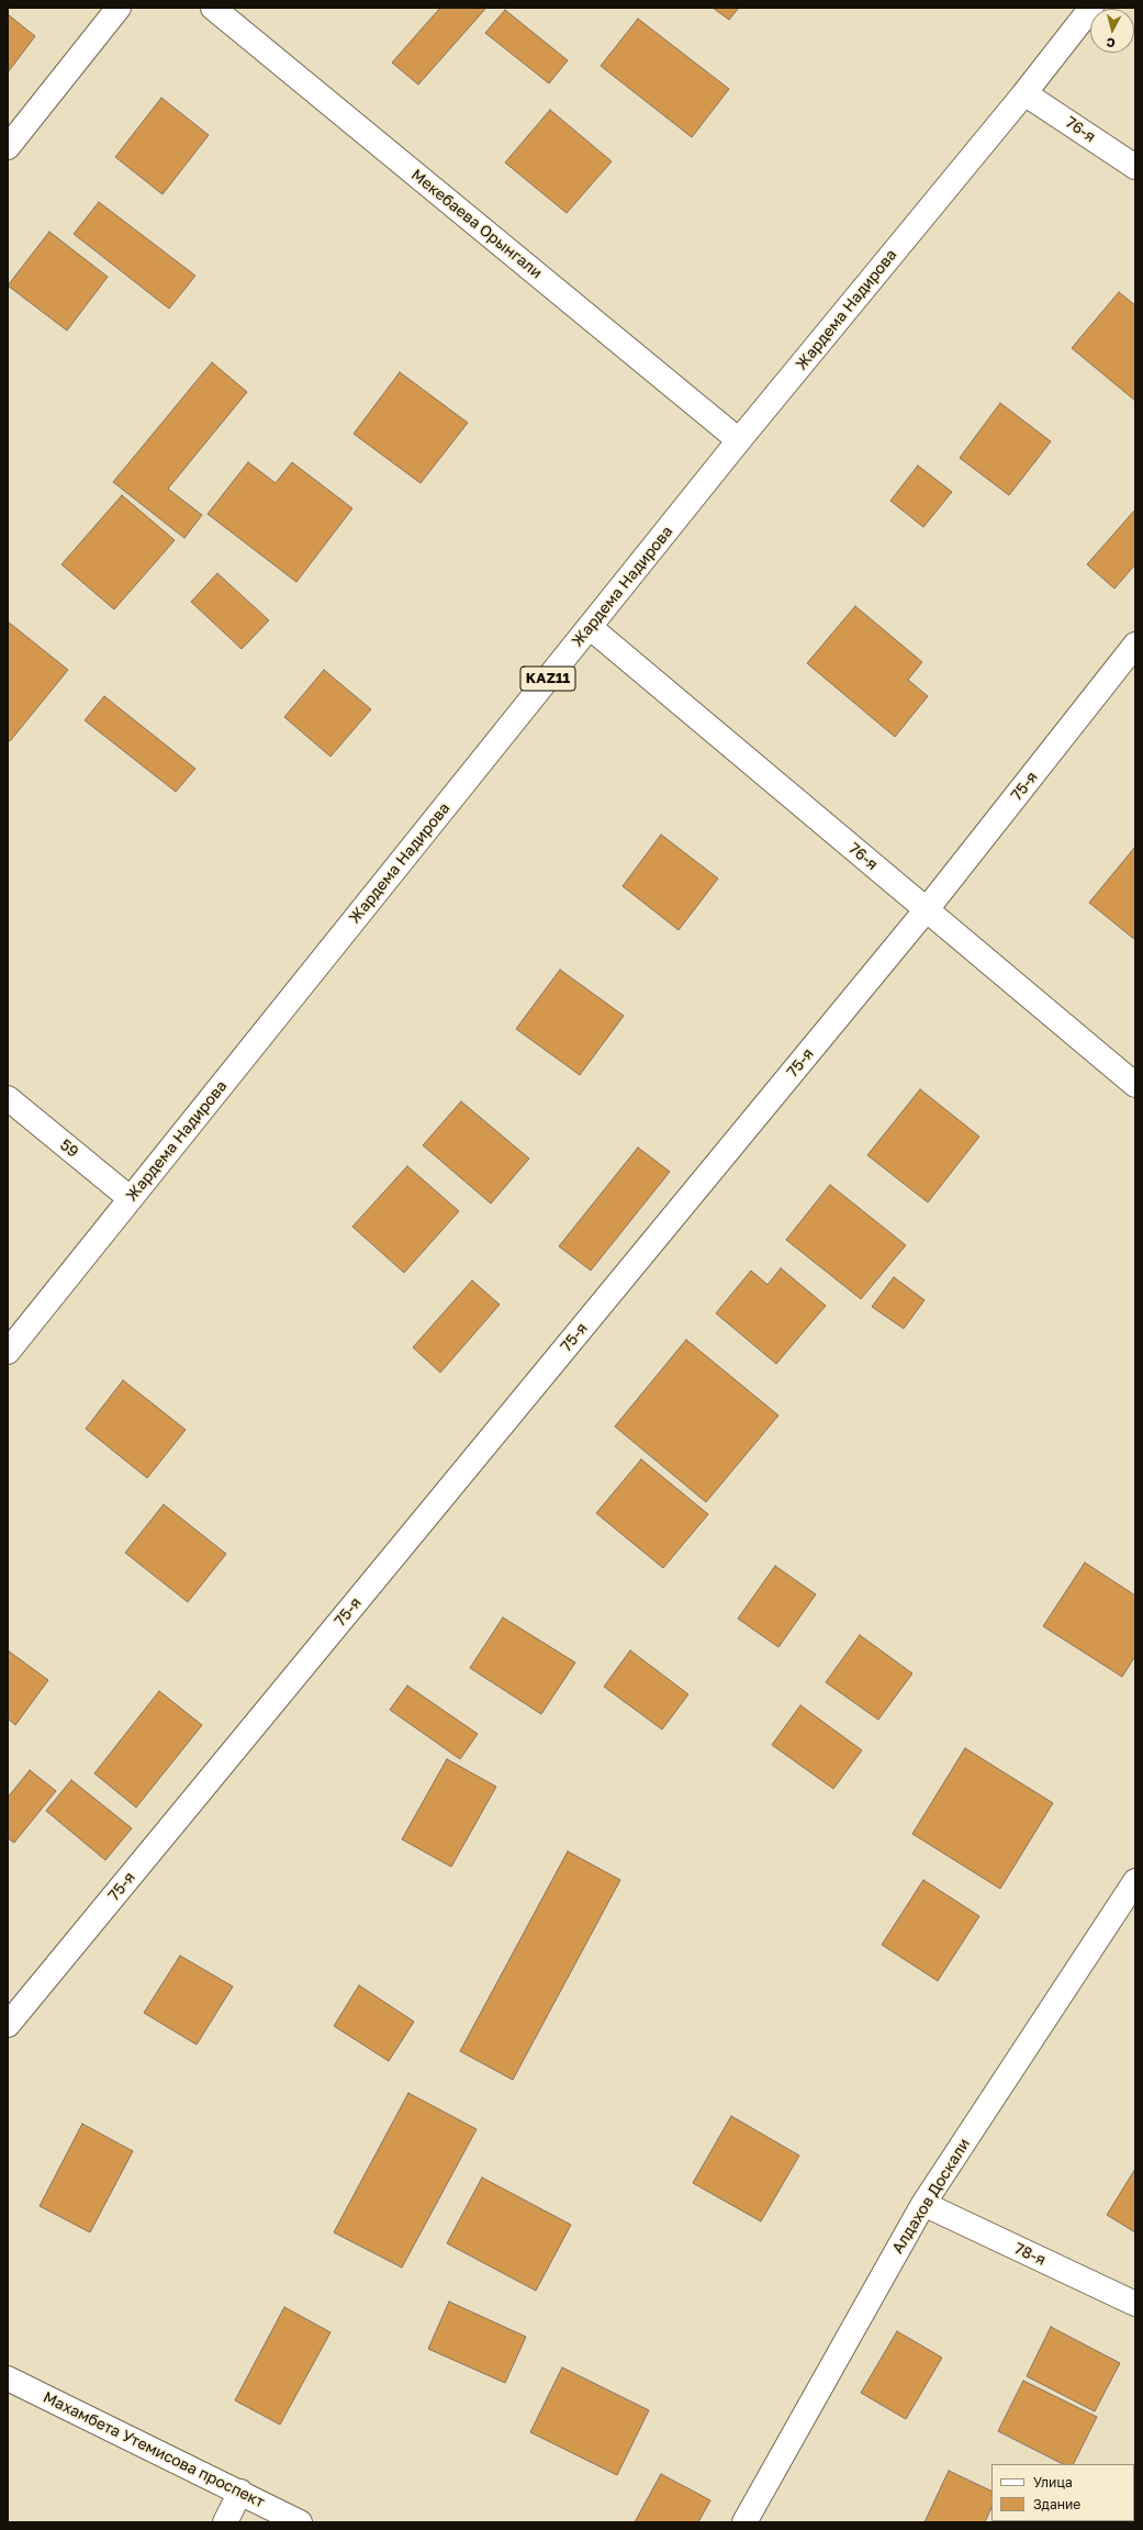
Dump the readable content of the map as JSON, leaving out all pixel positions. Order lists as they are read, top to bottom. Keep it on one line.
{"streets":{"main road":["76-я","Мекебаева Орынгали","Жардема Надирова","KAZ11","75-я","59","Алдахов Доскали","78-я","Махамбета Утемисова проспект"]},"crossings":[["76-я","Жардема Надирова"],["76-я","75-я"],["Мекебаева Орынгали","Жардема Надирова"],["Жардема Надирова","59"],["Алдахов Доскали","78-я"]],"legend":["Улица","Здание"],"north":"bottom"}
